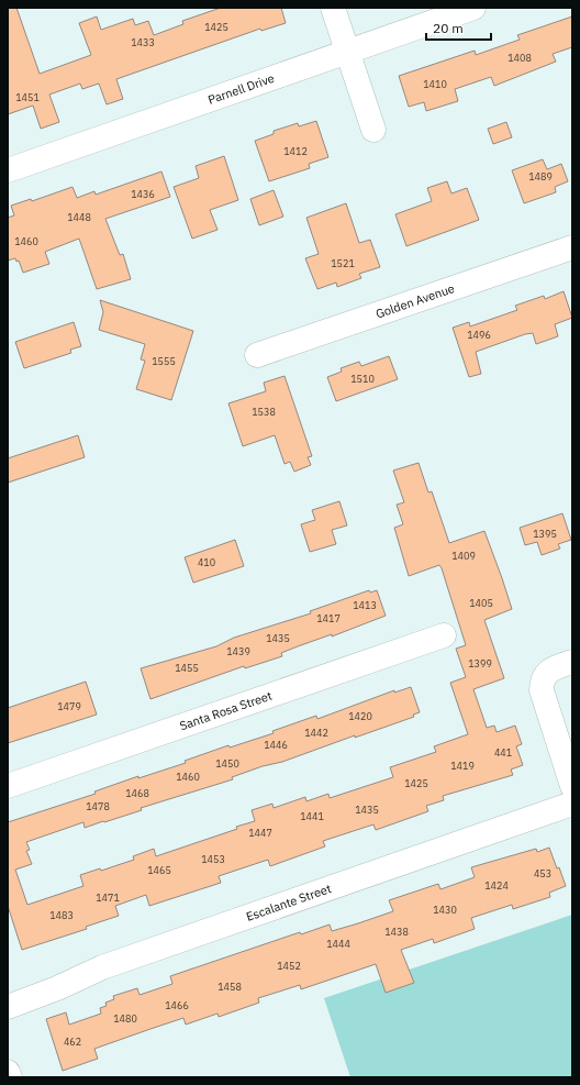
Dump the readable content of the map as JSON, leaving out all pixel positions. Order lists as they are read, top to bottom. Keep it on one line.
{"streets":{"street":["Parnell Drive","Golden Avenue","Santa Rosa Street","Escalante Street"]},"house_numbers":["1425","1433","1408","1410","1451","1412","1489","1436","1448","1460","1521","1496","1555","1510","1538","1395","1409","410","1405","1413","1417","1435","1439","1399","1455","1479","1420","1442","1446","441","1450","1419","1460","1425","1468","1478","1435","1441","1447","1453","1465","453","1424","1471","1430","1483","1438","1444","1452","1458","1466","1480","462"],"scale_bar":"20 m"}
